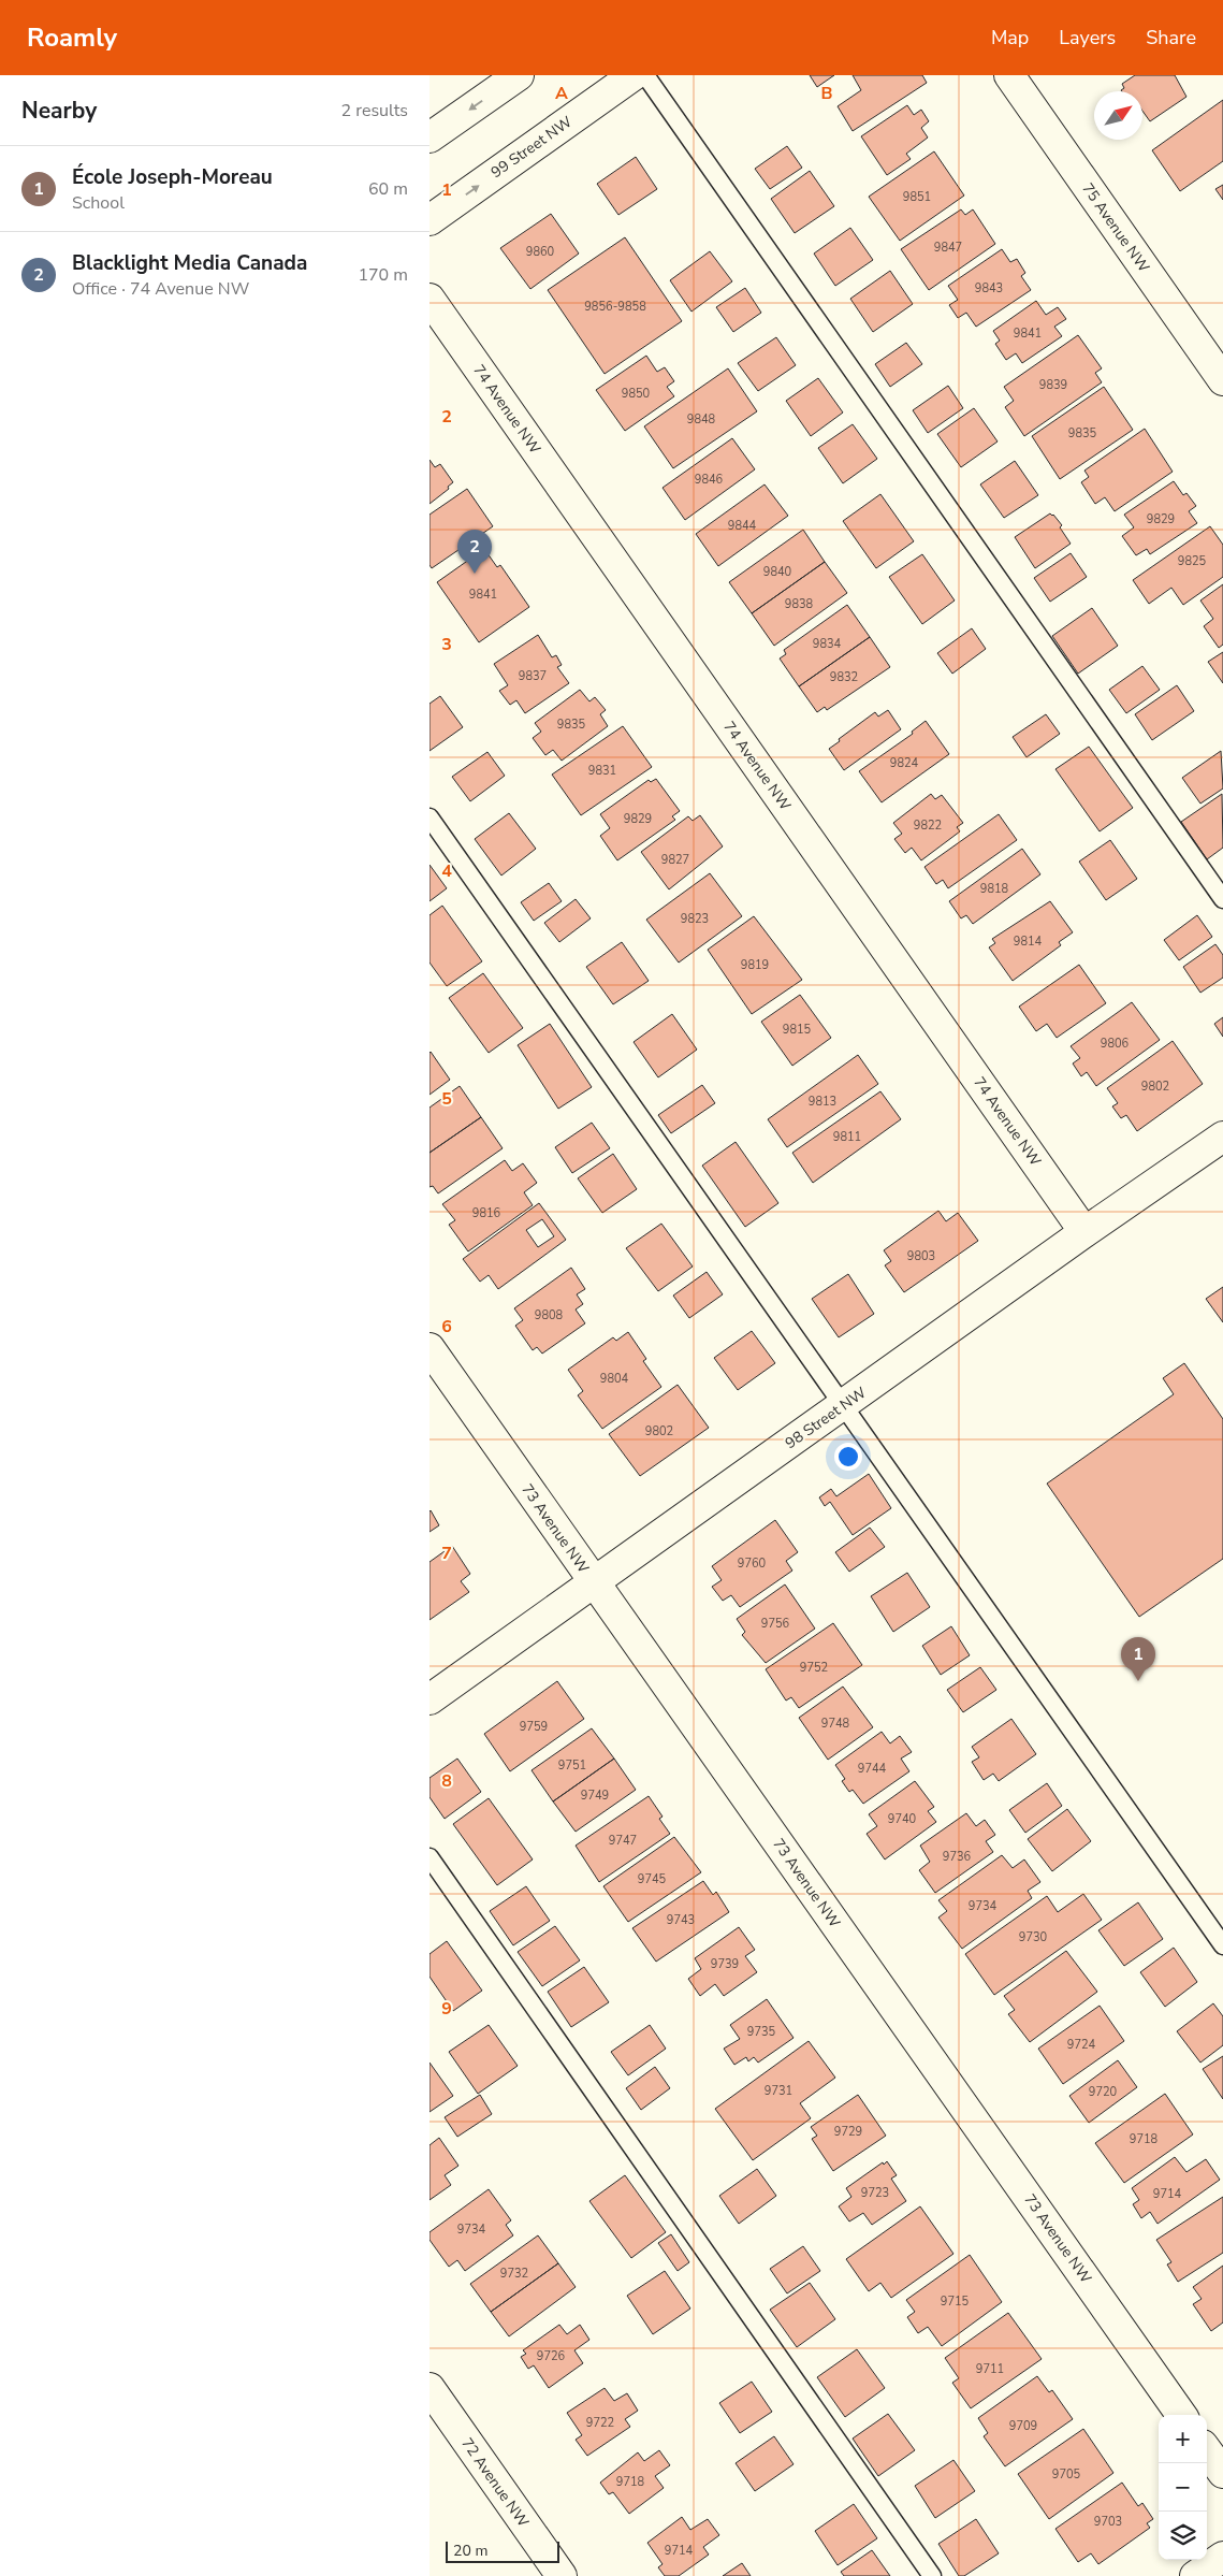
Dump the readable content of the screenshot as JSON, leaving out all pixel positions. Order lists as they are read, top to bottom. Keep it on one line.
{"streets":{"street":["99 Street NW","75 Avenue NW","74 Avenue NW","98 Street NW","73 Avenue NW","72 Avenue NW"]},"crossings":[["74 Avenue NW","98 Street NW"],["98 Street NW","73 Avenue NW"]],"house_numbers":["9851","9847","9860","9843","9856-9858","9841","9839","9850","9848","9835","9846","9829","9844","9825","9840","9841","9838","9834","9837","9832","9835","9824","9831","9829","9822","9827","9818","9823","9814","9819","9815","9806","9802","9813","9811","9816","9803","9808","9804","9802","9760","9756","9752","9748","9759","9751","9744","9749","9740","9747","9736","9745","9734","9743","9730","9739","9735","9724","9731","9720","9729","9718","9723","9714","9734","9732","9715","9726","9711","9722","9709","9705","9718","9703","9714"],"scale_bar":"20 m","north":"top right","page":{"header":"Roamly","nav":["Map","Layers","Share"],"heading":["Nearby","2 results"],"list":[{"mark":"1","name":"École Joseph-Moreau","note":"School","value":"60 m"},{"mark":"2","name":"Blacklight Media Canada","note":"Office · 74 Avenue NW","value":"170 m"}],"pins":["2","1"],"map_buttons":["+","−"],"scale":"20 m"},"grid":{"columns":["A","B"],"rows":["1","2","3","4","5","6","7","8","9"]}}
